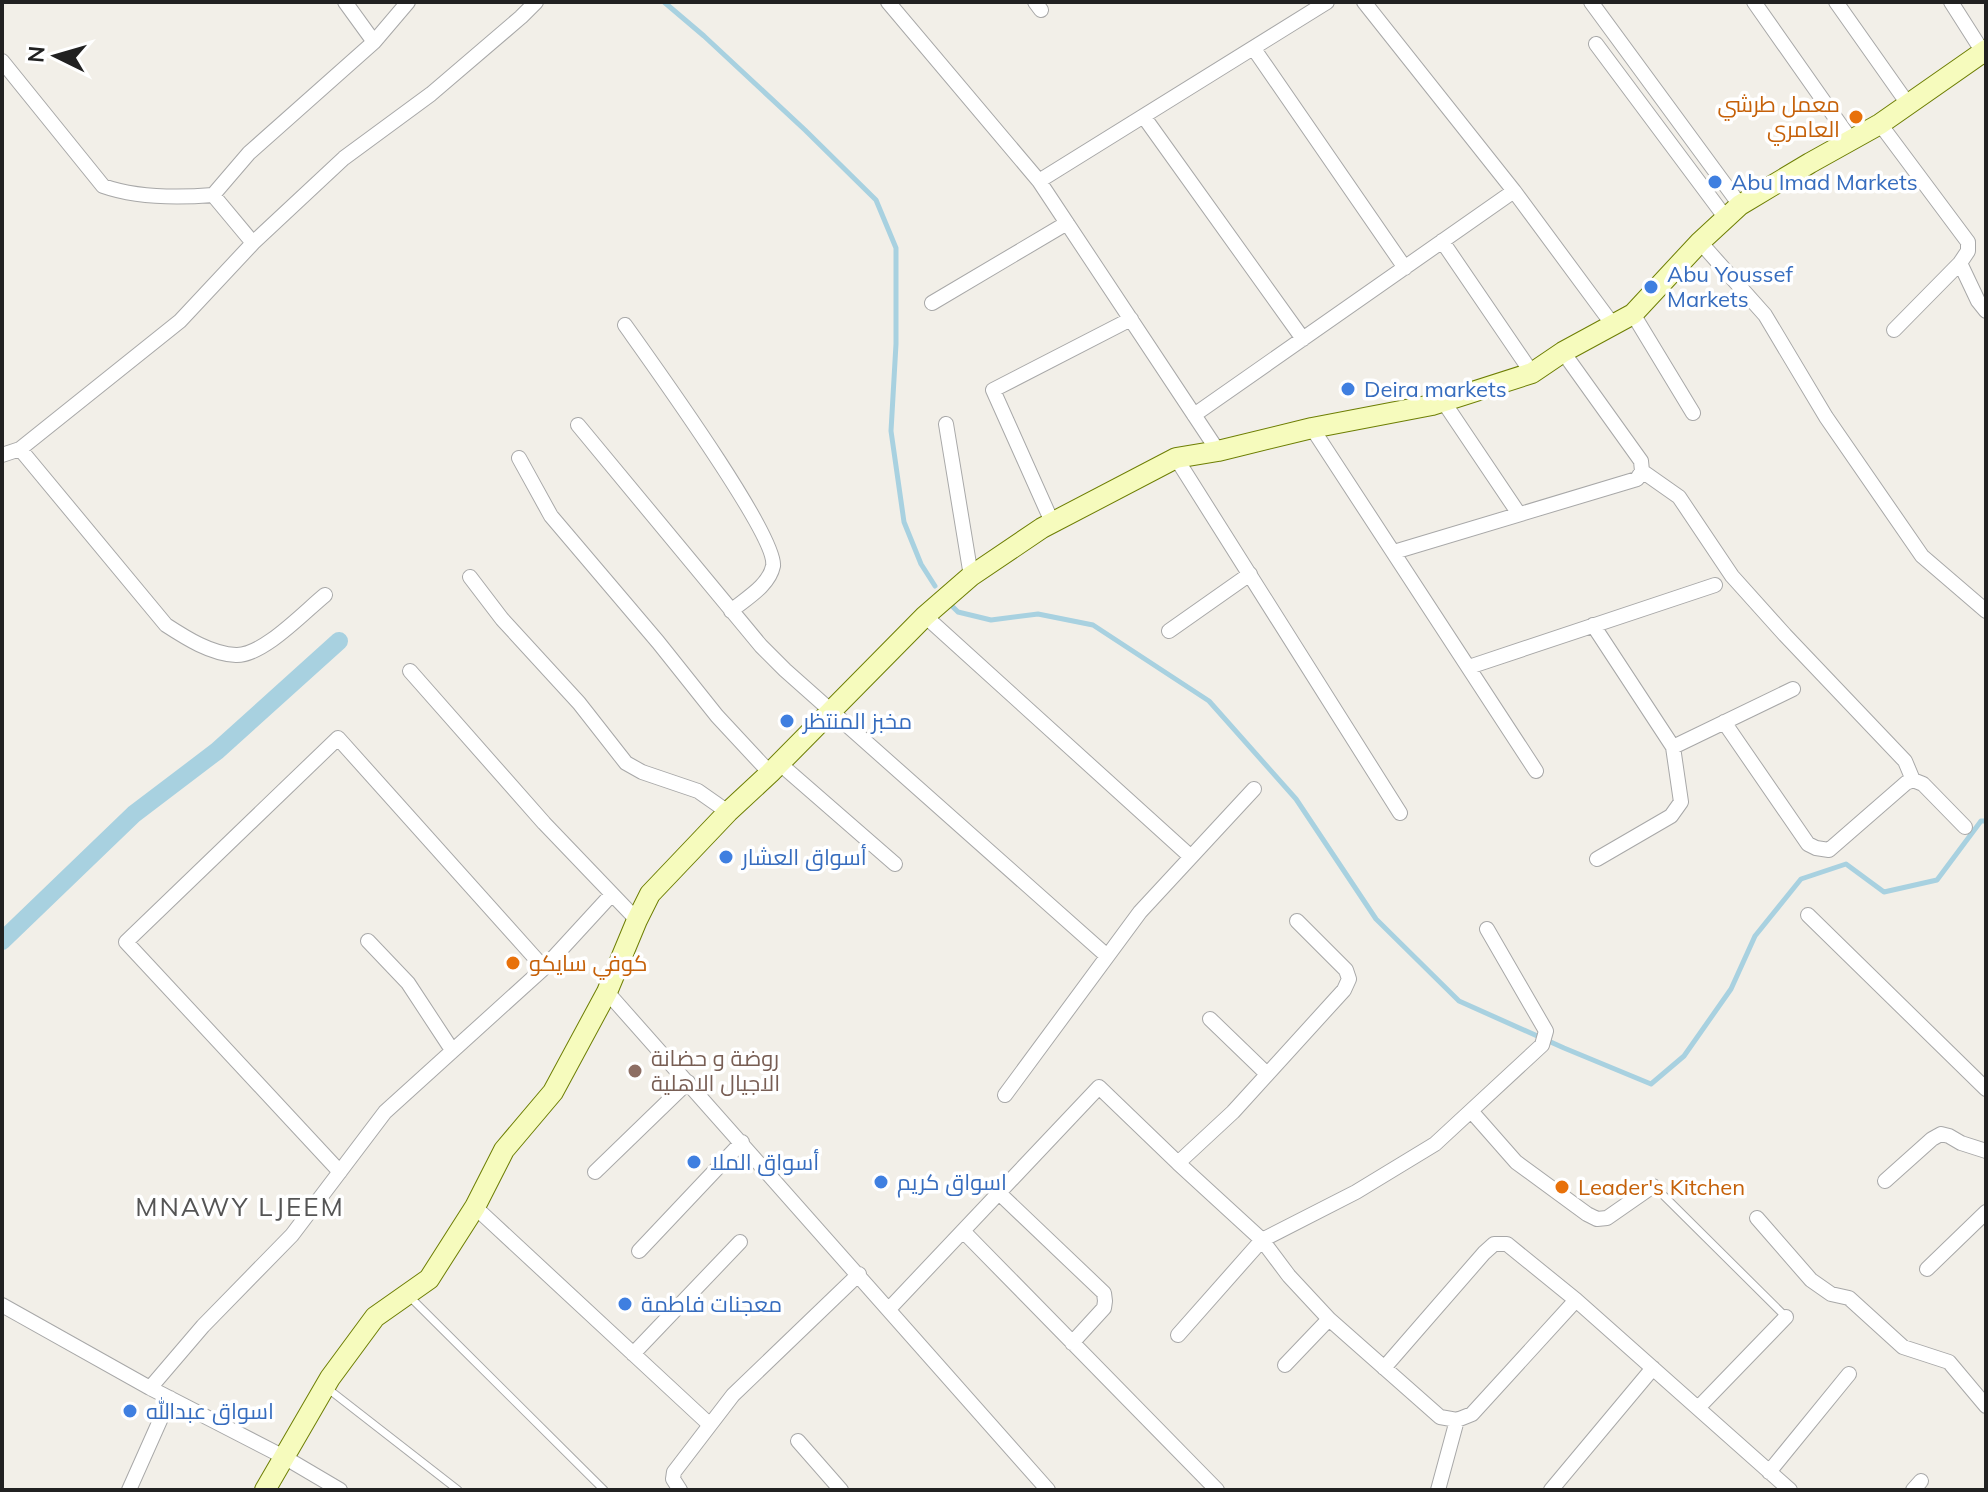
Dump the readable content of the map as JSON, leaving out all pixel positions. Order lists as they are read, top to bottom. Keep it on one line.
{"districts":["MNAWY LJEEM"],"places":["معمل طرشي العامري","Abu Imad Markets","Abu Youssef Markets","Deira markets","مخبز المنتظر","أسواق العشار","كوفي سايكو","روضة و حضانة الاجيال الاهلية","أسواق الملا","اسواق كريم","Leader's Kitchen","معجنات فاطمة","اسواق عبدالله"],"north":"left"}
